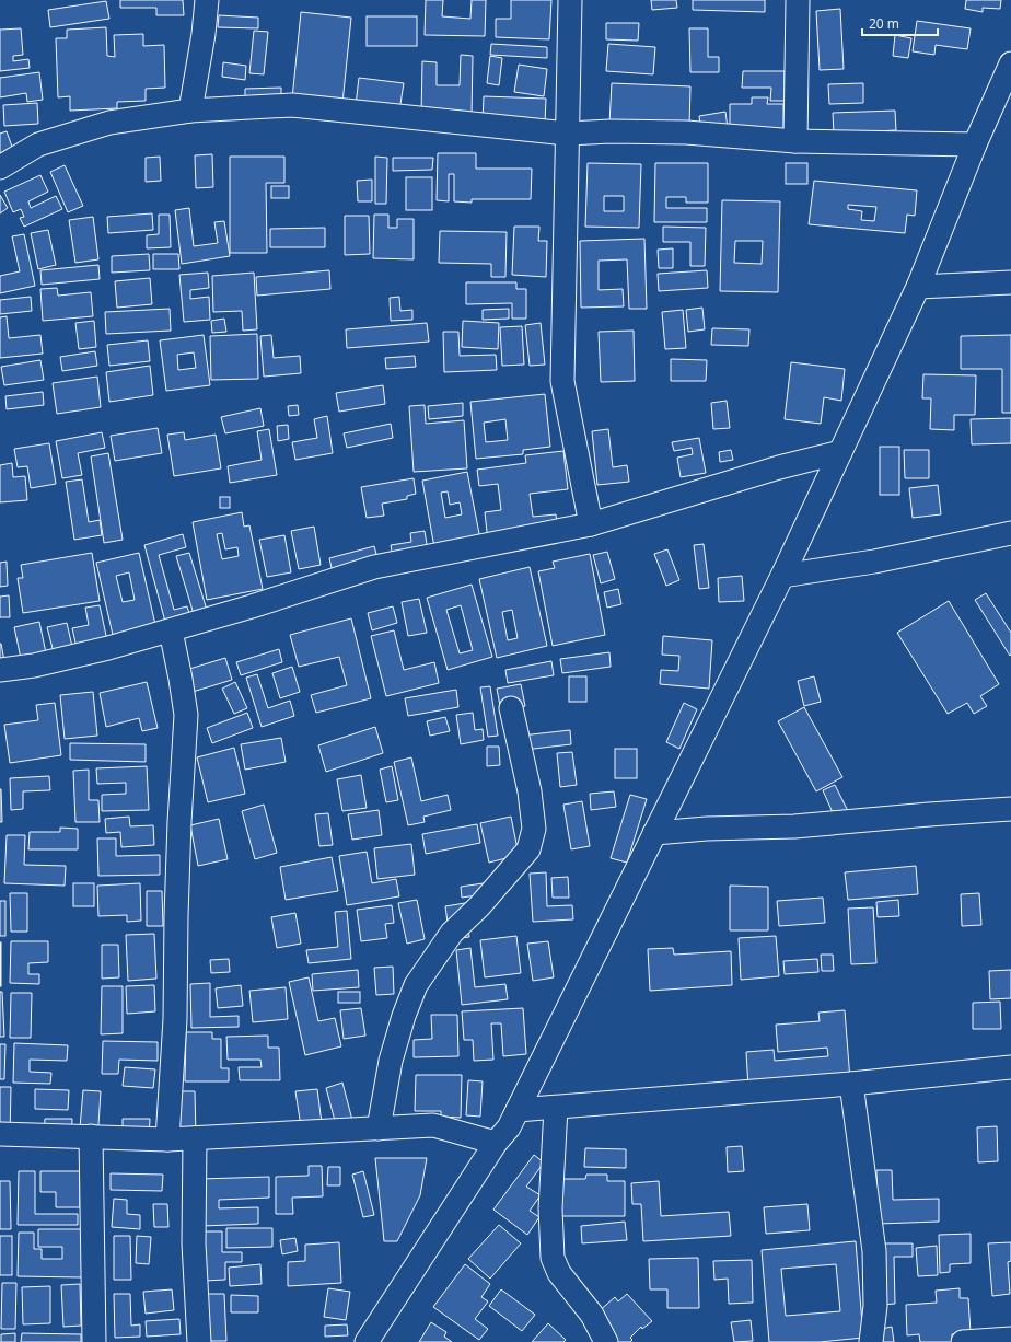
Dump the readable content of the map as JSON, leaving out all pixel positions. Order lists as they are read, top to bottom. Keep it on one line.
{"scale_bar":"20 m"}
